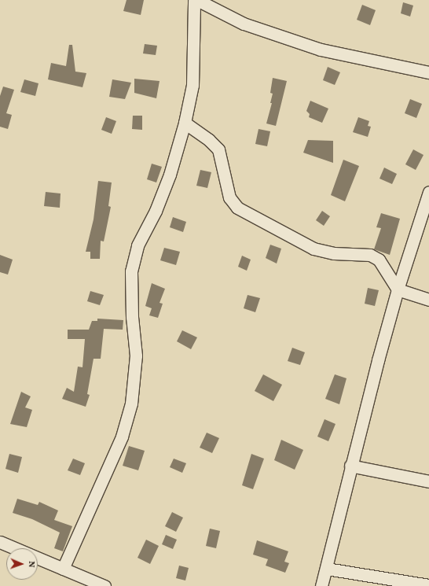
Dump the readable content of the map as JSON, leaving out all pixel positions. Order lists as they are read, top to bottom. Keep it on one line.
{"north":"right"}
